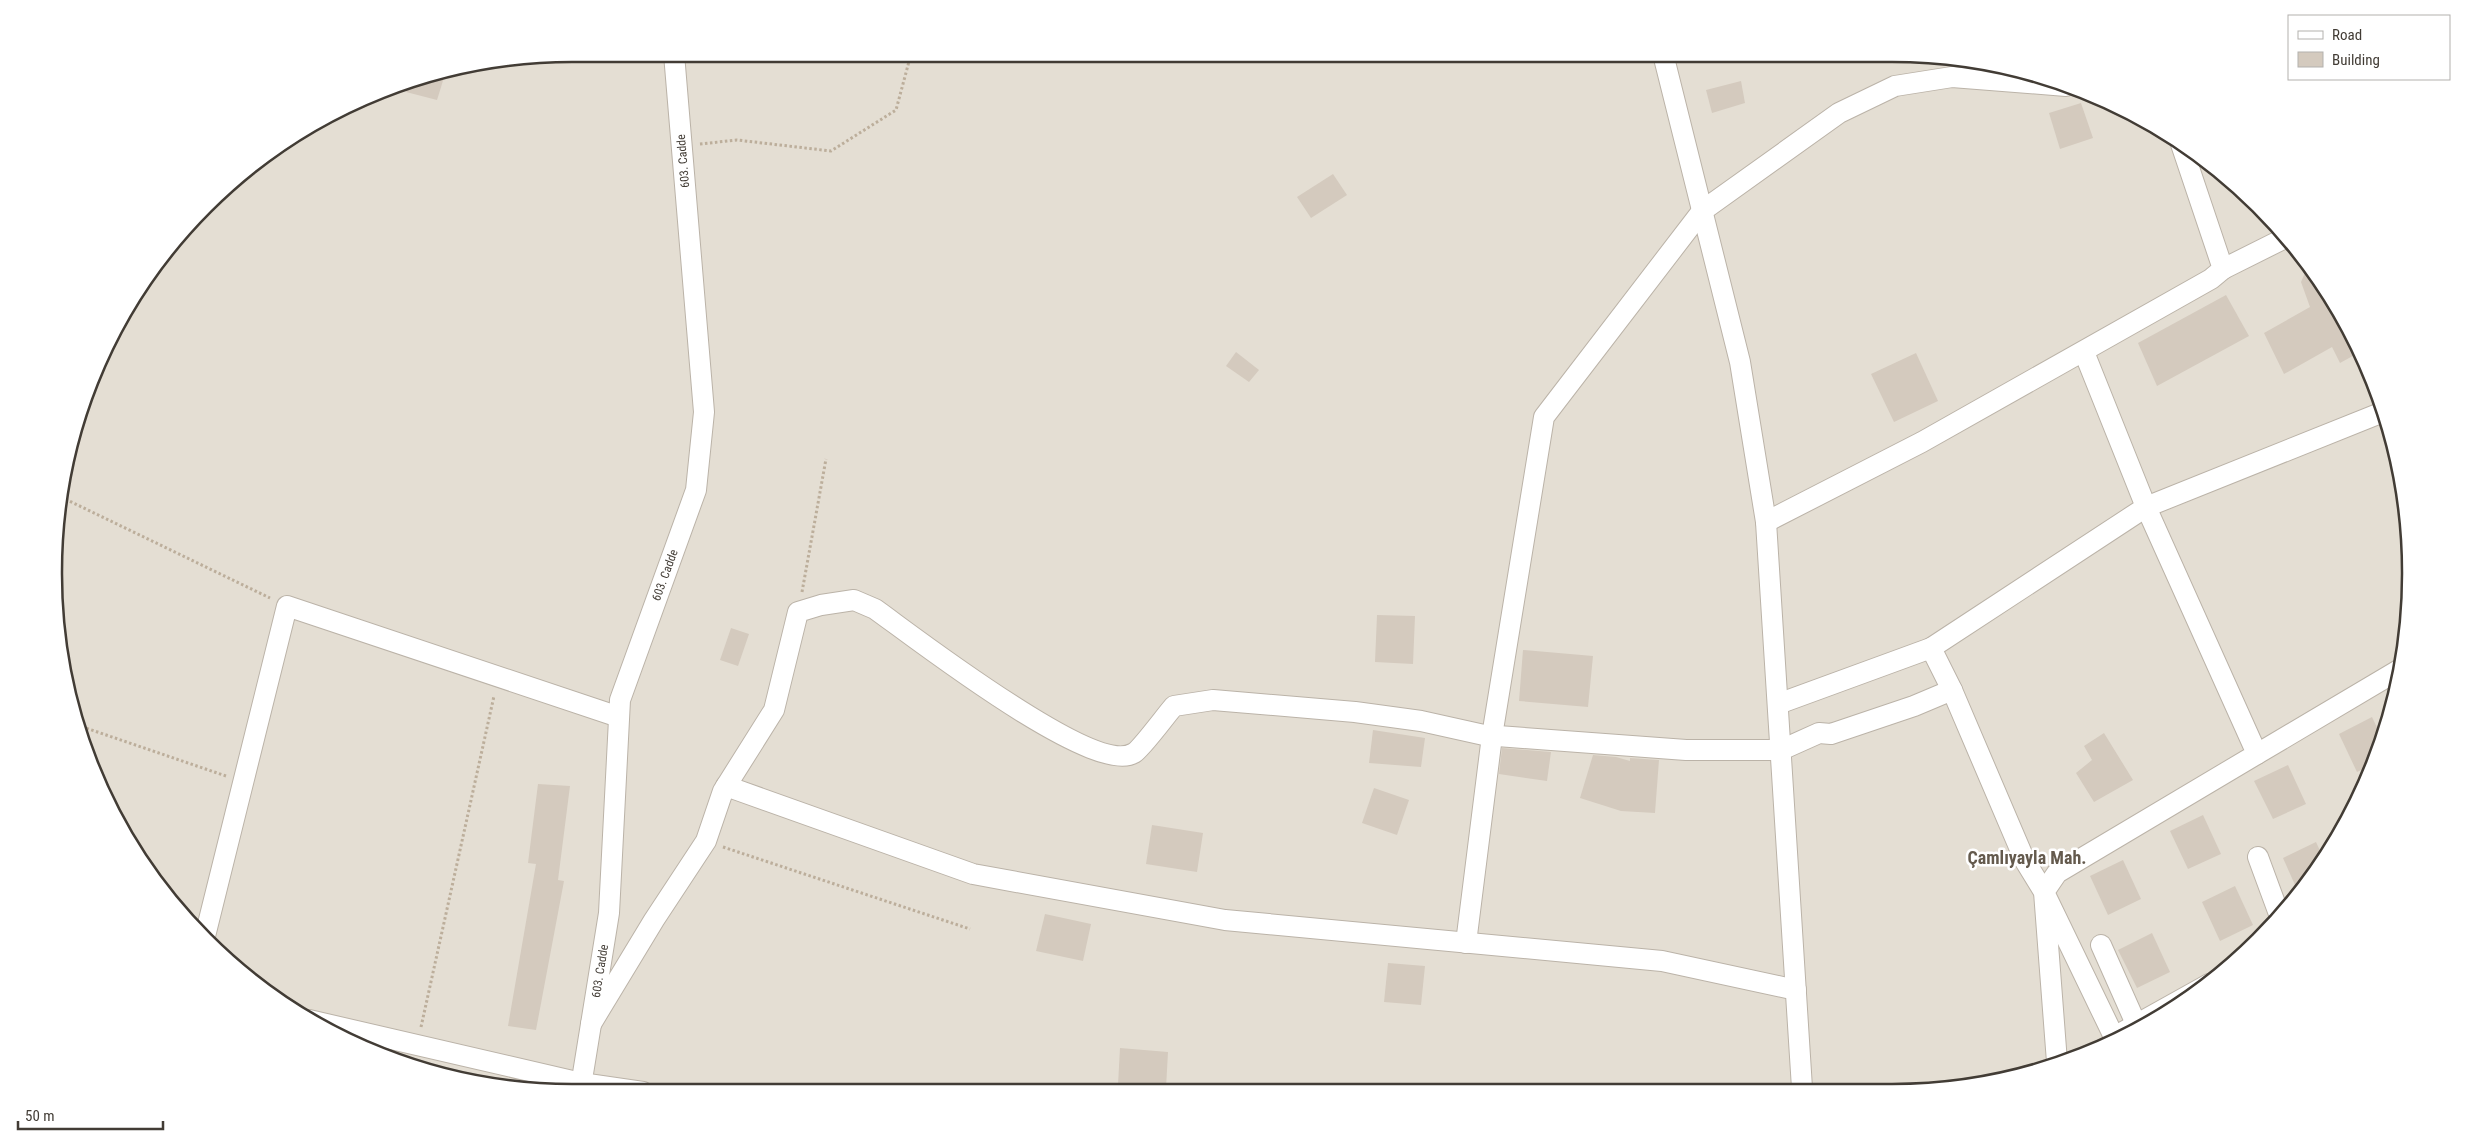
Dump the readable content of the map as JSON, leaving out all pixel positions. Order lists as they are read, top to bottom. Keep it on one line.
{"streets":{"street":["603. Cadde"]},"districts":["Çamlıyayla Mah."],"legend":["Road","Building"],"scale_bar":"50 m"}
